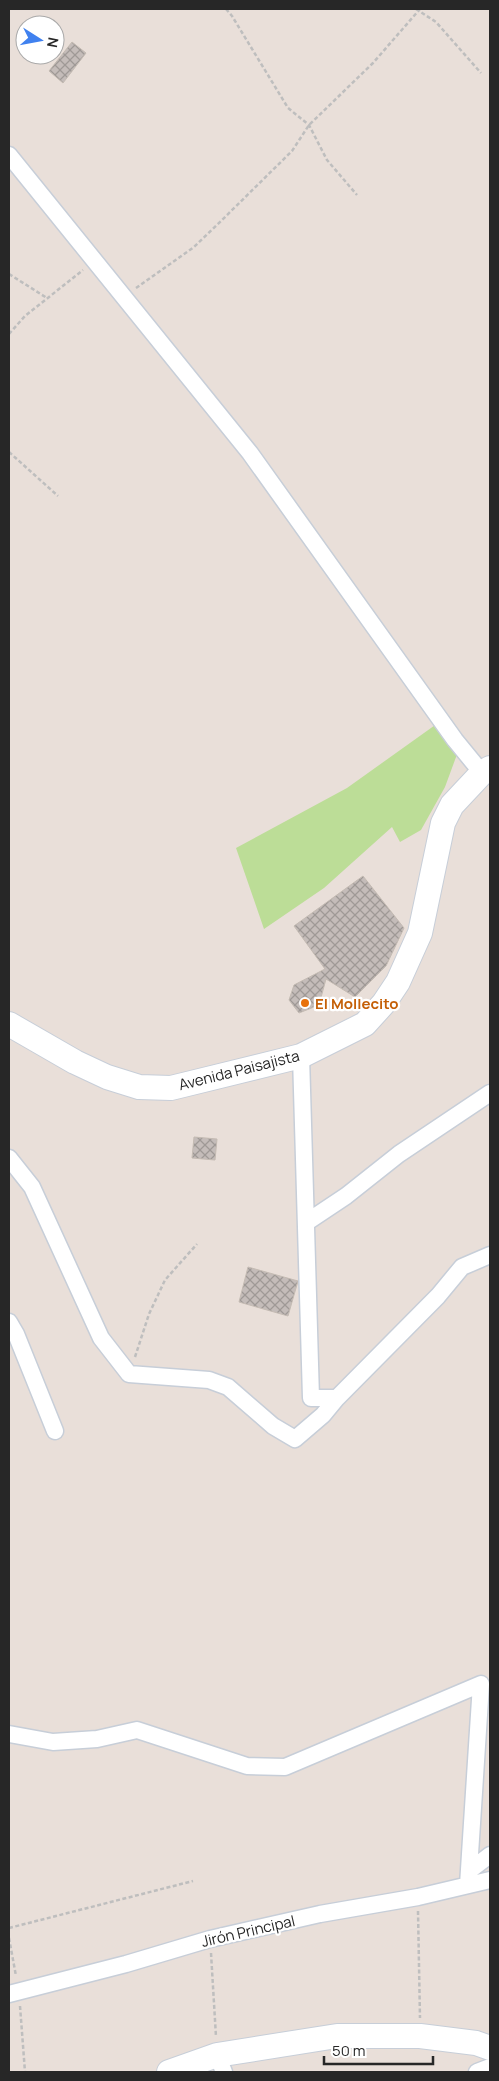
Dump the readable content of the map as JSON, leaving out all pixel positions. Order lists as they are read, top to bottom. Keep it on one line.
{"streets":{"main road":["Avenida Paisajista"],"street":["Jirón Principal"]},"places":["El Mollecito"],"scale_bar":"50 m","north":"right"}
